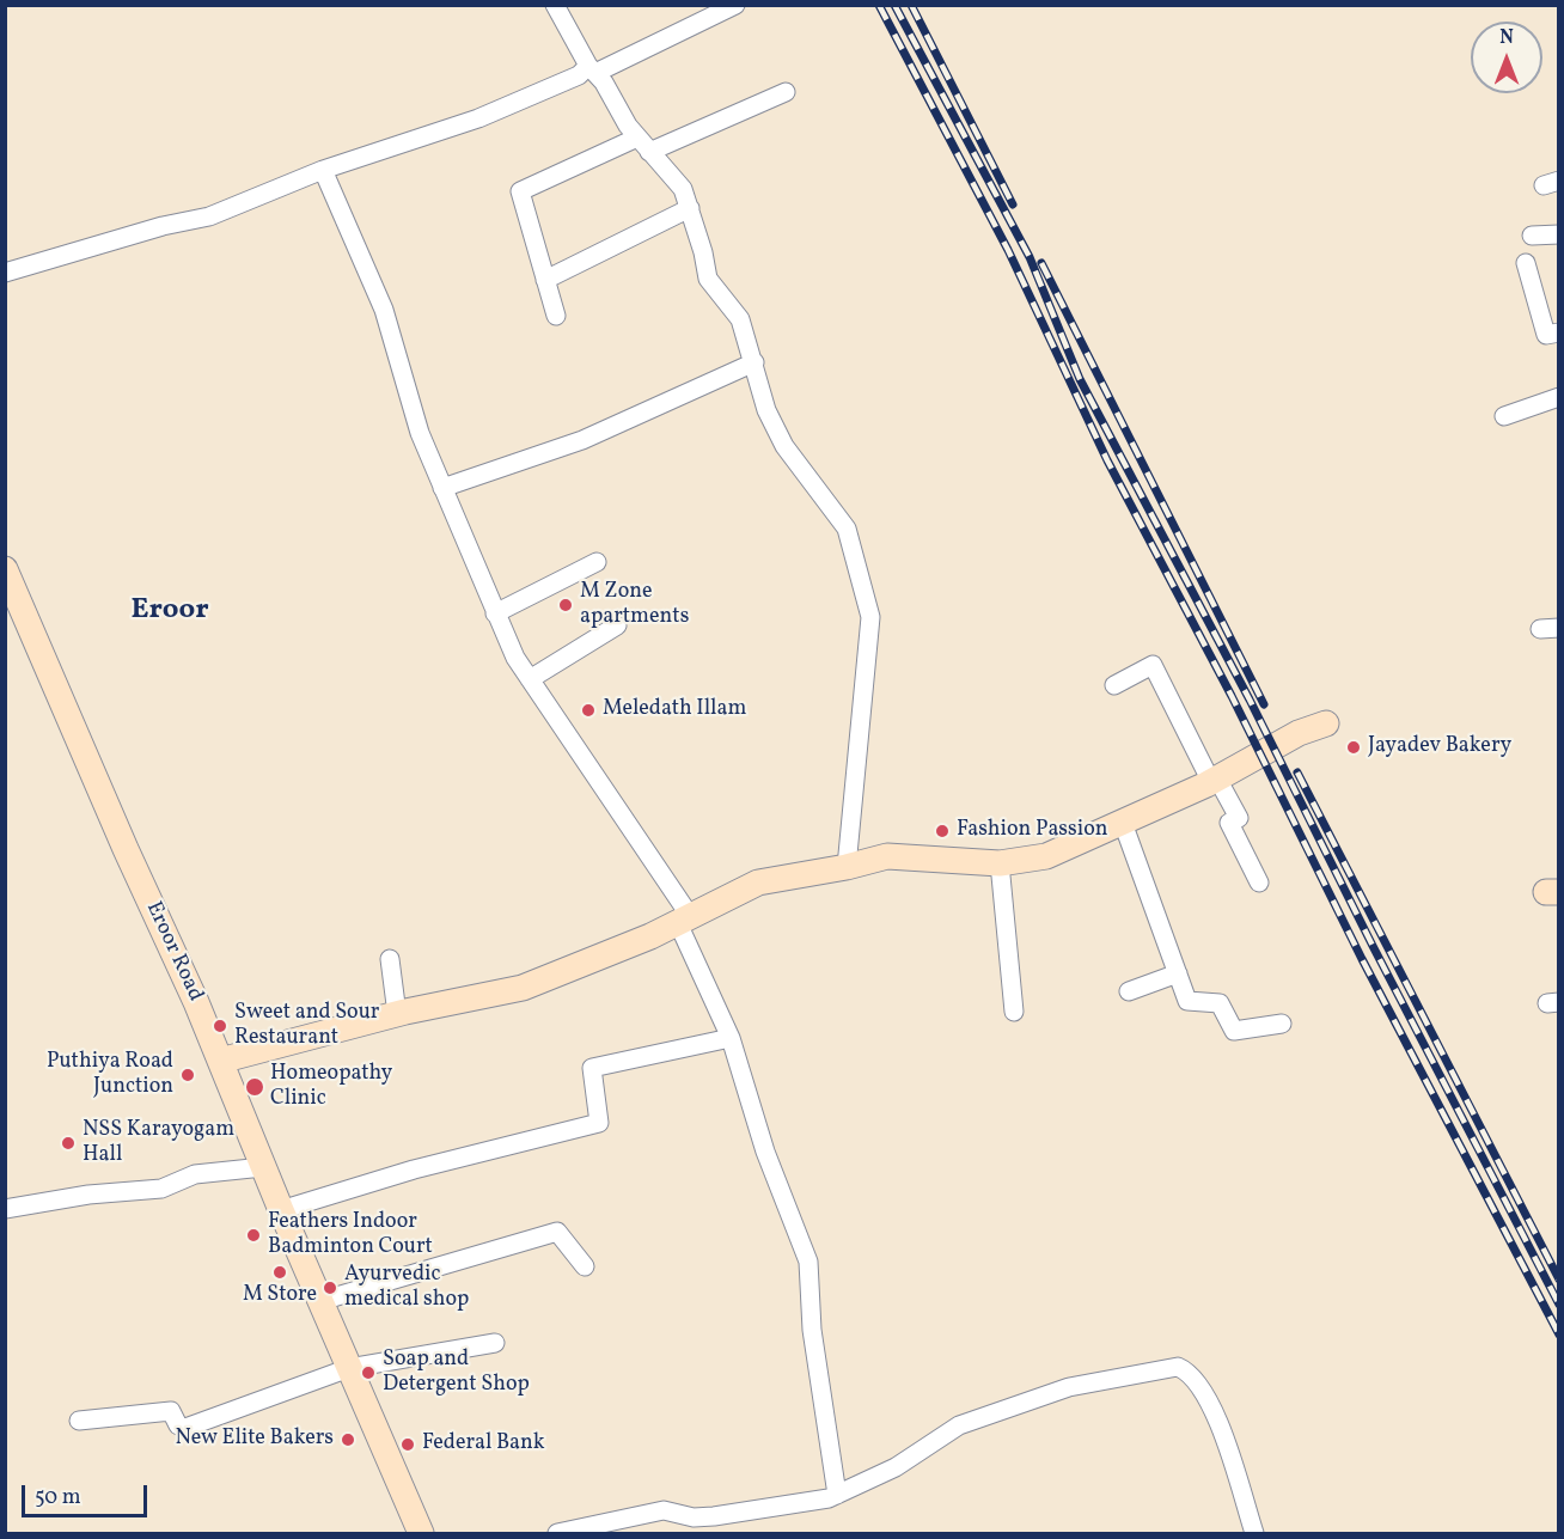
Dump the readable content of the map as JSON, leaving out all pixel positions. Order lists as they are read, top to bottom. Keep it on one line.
{"streets":{"main road":["Eroor Road"]},"districts":["Eroor"],"places":["M Zone apartments","Meledath Illam","Jayadev Bakery","Fashion Passion","Sweet and Sour Restaurant","Puthiya Road Junction","Homeopathy Clinic","NSS Karayogam Hall","Feathers Indoor Badminton Court","M Store","Ayurvedic medical shop","Soap and Detergent Shop","New Elite Bakers","Federal Bank"],"scale_bar":"50 m","north":"top"}
